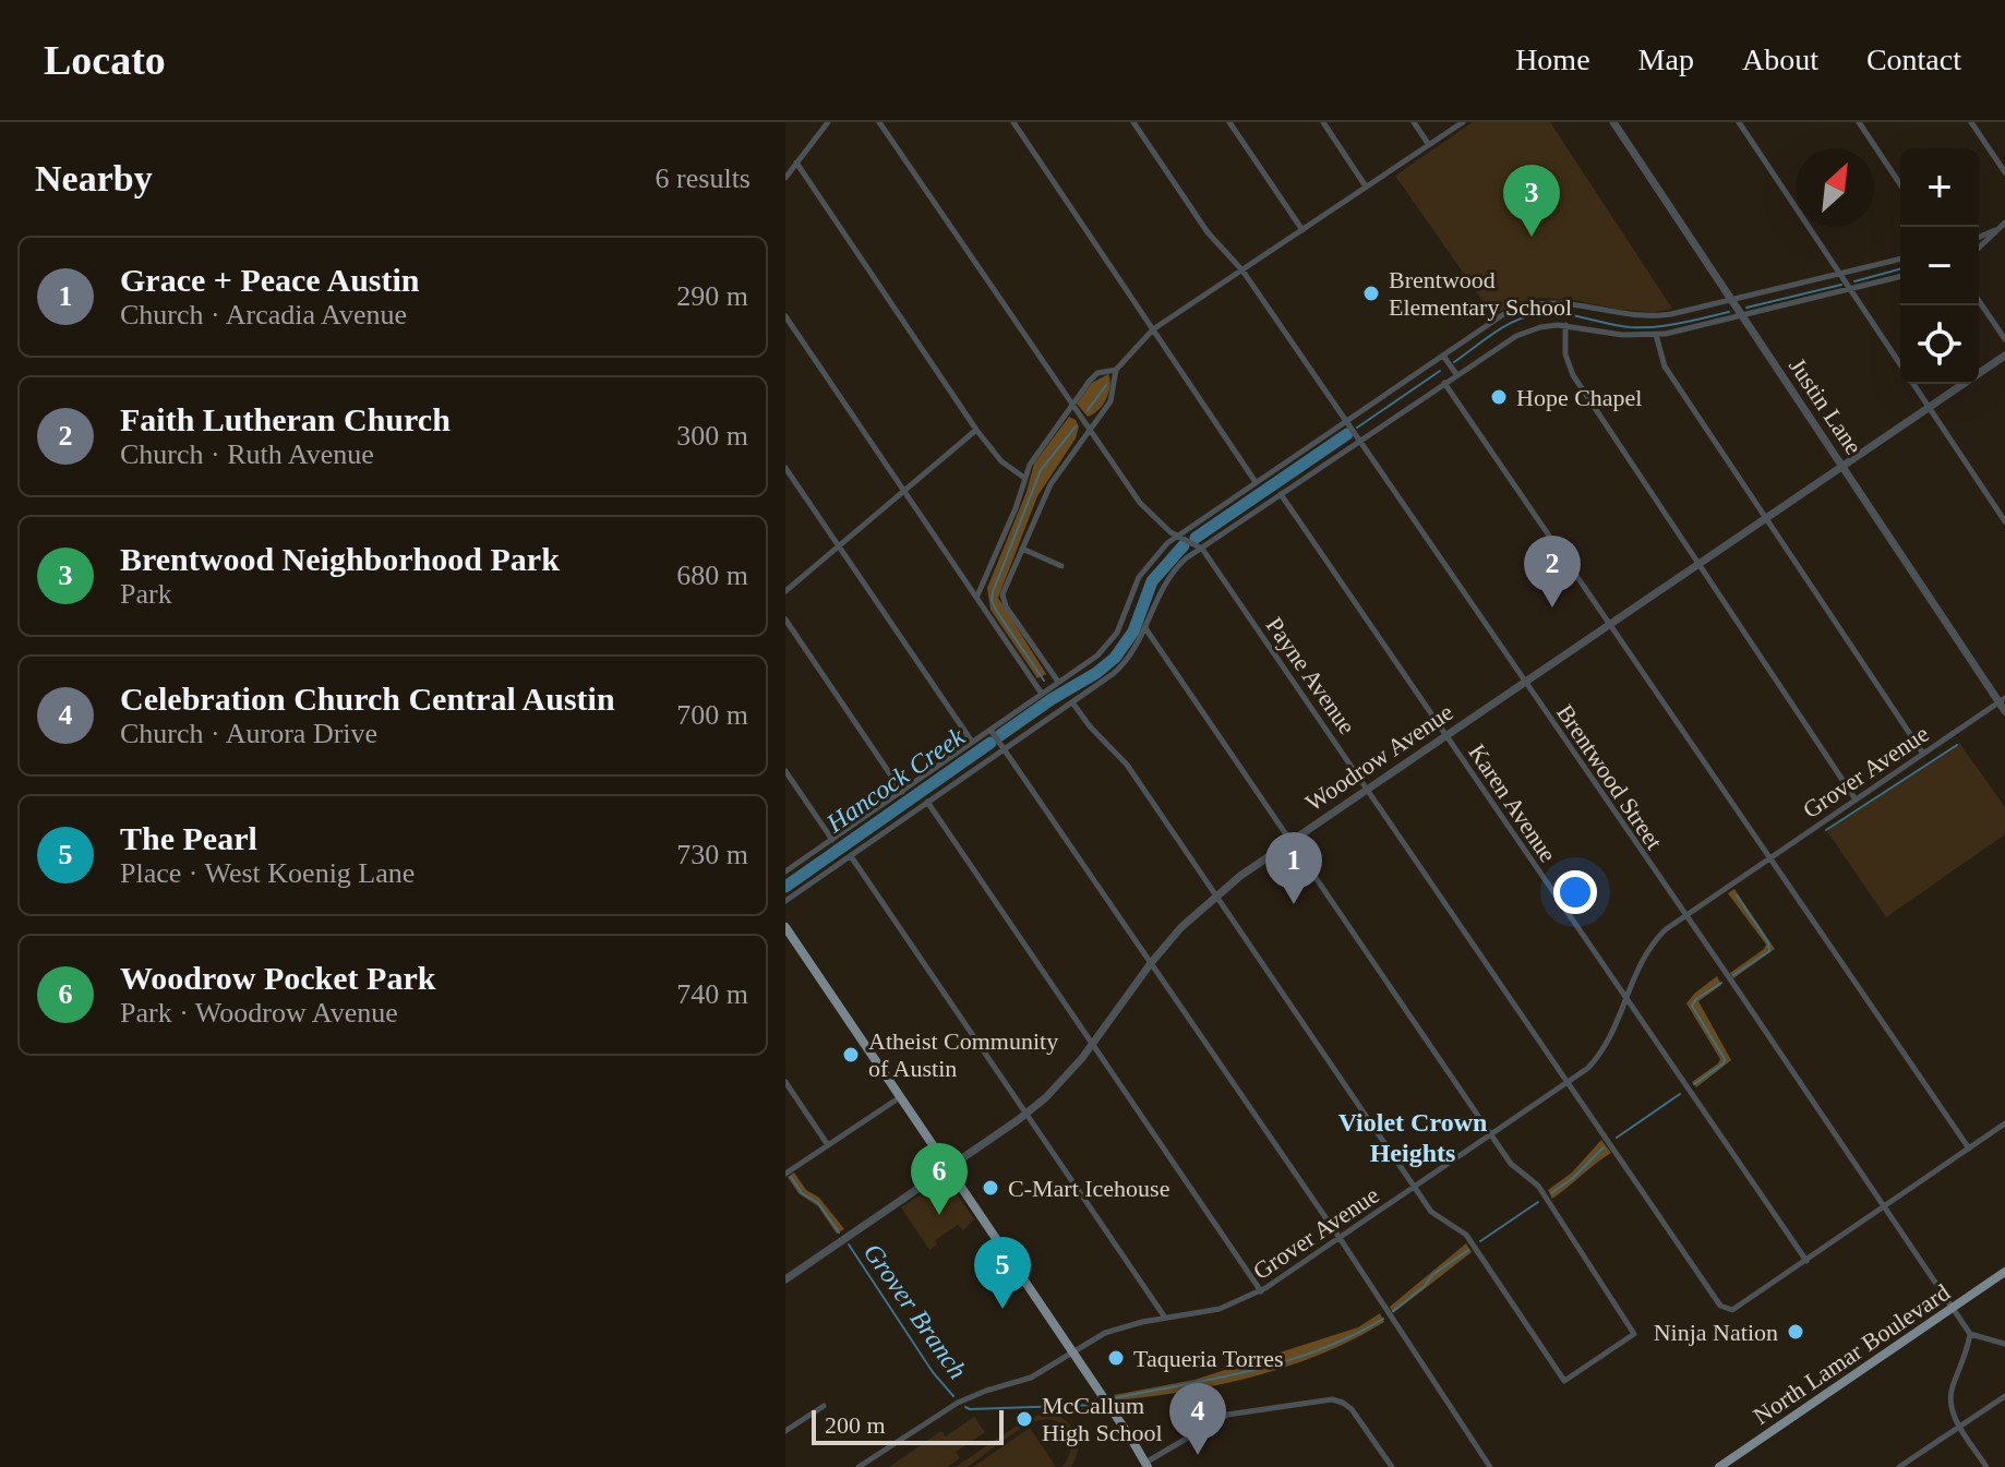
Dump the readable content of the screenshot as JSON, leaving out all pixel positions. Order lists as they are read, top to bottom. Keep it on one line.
{"streets":{"main road":["North Lamar Boulevard"],"street":["Justin Lane","Payne Avenue","Woodrow Avenue","Grover Avenue","Brentwood Street","Karen Avenue"]},"crossings":[["Justin Lane","Woodrow Avenue"],["Justin Lane","Grover Avenue"],["Payne Avenue","Woodrow Avenue"],["Payne Avenue","Grover Avenue"],["Payne Avenue","Karen Avenue"],["Woodrow Avenue","Brentwood Street"],["Woodrow Avenue","Karen Avenue"],["Grover Avenue","Brentwood Street"],["Grover Avenue","Karen Avenue"],["Brentwood Street","North Lamar Boulevard"]],"districts":["Violet Crown Heights"],"water":["Hancock Creek","Grover Branch"],"places":["Brentwood Elementary School","Hope Chapel","Atheist Community of Austin","C-Mart Icehouse","Ninja Nation","Taqueria Torres","McCallum High School"],"scale_bar":"200 m","north":"top right","page":{"header":"Locato","nav":["Home","Map","About","Contact"],"heading":["Nearby","6 results"],"map_buttons":["+","−"],"pins":["3","2","1","6","5","4"],"list":[{"mark":"1","name":"Grace + Peace Austin","note":"Church · Arcadia Avenue","value":"290 m"},{"mark":"2","name":"Faith Lutheran Church","note":"Church · Ruth Avenue","value":"300 m"},{"mark":"3","name":"Brentwood Neighborhood Park","note":"Park","value":"680 m"},{"mark":"4","name":"Celebration Church Central Austin","note":"Church · Aurora Drive","value":"700 m"},{"mark":"5","name":"The Pearl","note":"Place · West Koenig Lane","value":"730 m"},{"mark":"6","name":"Woodrow Pocket Park","note":"Park · Woodrow Avenue","value":"740 m"}],"scale":"200 m"}}
